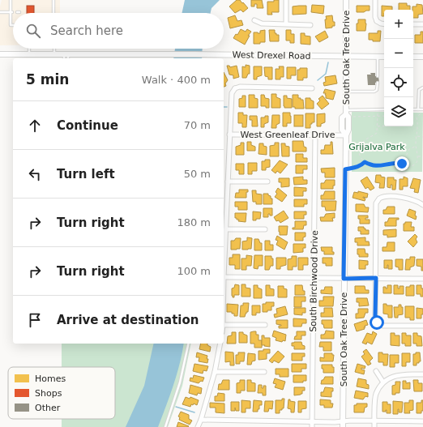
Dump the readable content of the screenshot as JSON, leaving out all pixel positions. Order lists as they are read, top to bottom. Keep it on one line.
{"streets":{"street":["West Drexel Road","South Oak Tree Drive","West Greenleaf Drive","South Birchwood Drive"]},"crossings":[["West Drexel Road","South Oak Tree Drive"],["South Oak Tree Drive","West Greenleaf Drive"],["West Greenleaf Drive","South Birchwood Drive"]],"parks":["Grijalva Park"],"legend":["Homes","Shops","Other"],"page":{"map_buttons":["+","−"],"search":"Search here","heading":["5 min","Walk · 400 m"],"list":[["Continue","70 m"],["Turn left","50 m"],["Turn right","180 m"],["Turn right","100 m"],"Arrive at destination"]}}
